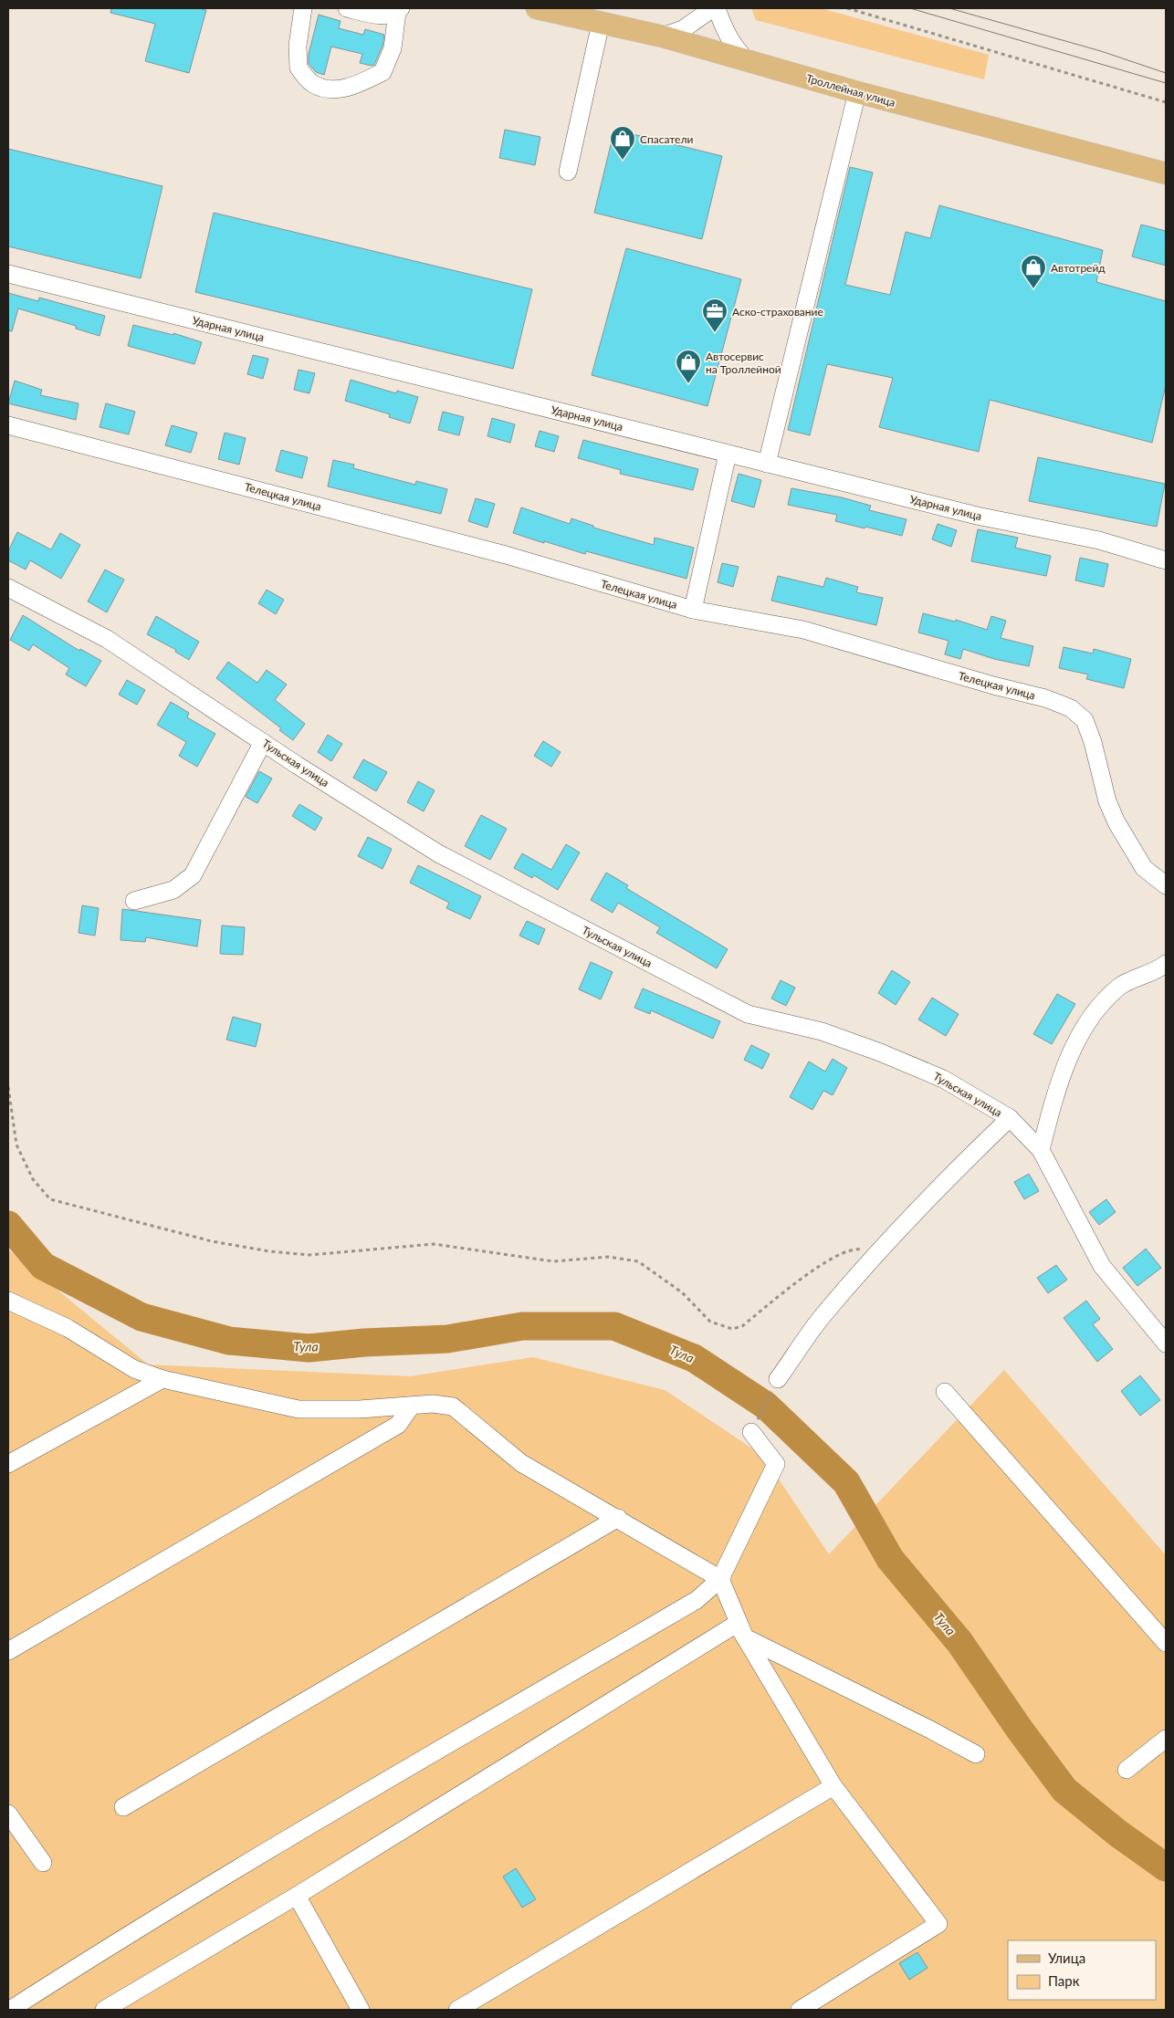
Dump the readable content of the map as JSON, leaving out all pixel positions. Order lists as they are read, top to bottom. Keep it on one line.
{"streets":{"main road":["Троллейная улица"],"street":["Ударная улица","Телецкая улица","Тульская улица"]},"water":["Тула"],"places":{"shop":["Спасатели","Автотрейд","Автосервис на Троллейной"],"office":["Аско-страхование"]},"legend":["Улица","Парк"]}
